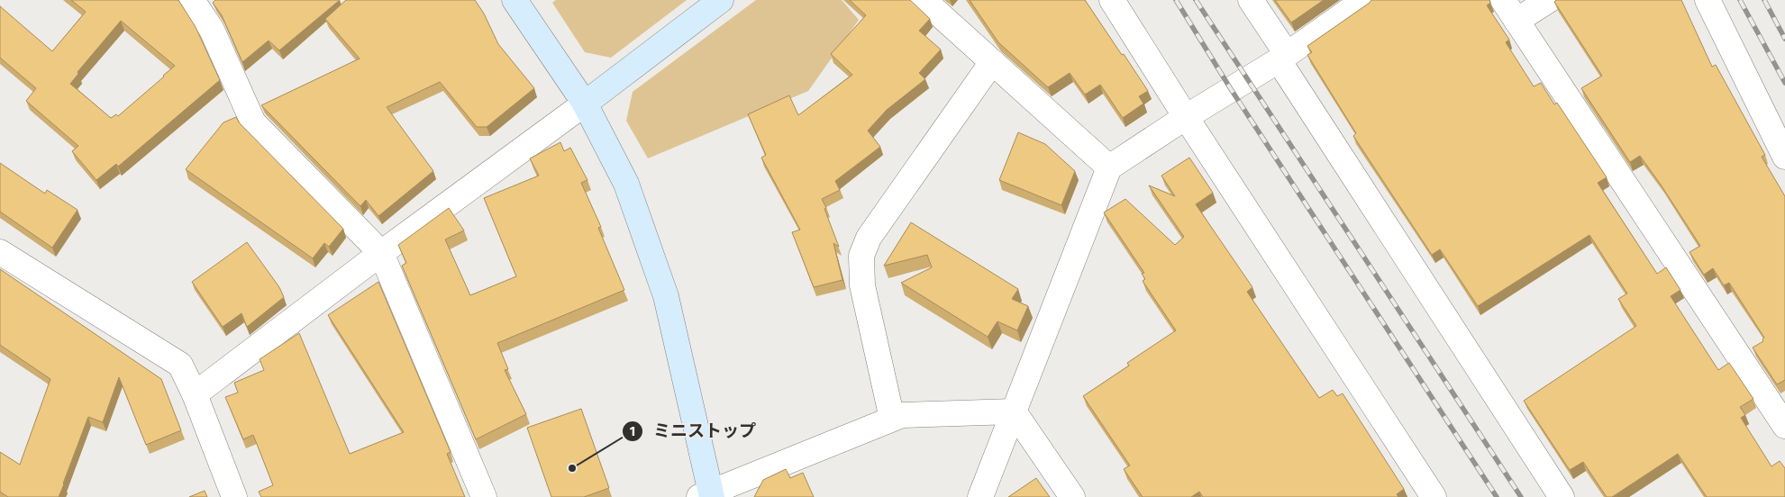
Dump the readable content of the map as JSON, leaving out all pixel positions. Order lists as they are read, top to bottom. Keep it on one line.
{"places":["ミニストップ"]}
